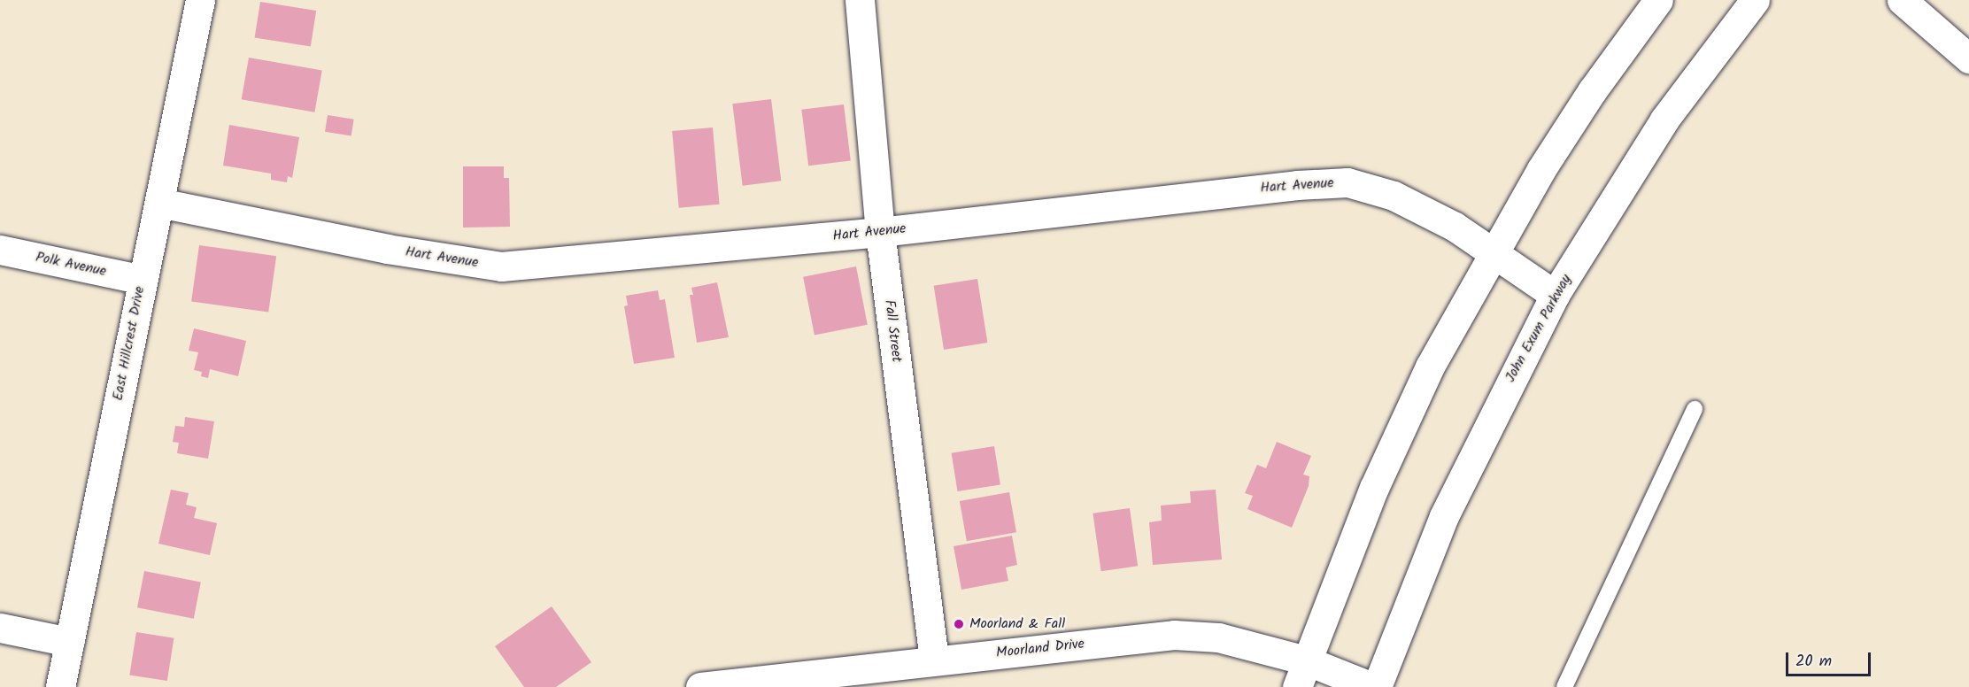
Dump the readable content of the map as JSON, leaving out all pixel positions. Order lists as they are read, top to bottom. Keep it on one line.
{"streets":{"street":["Hart Avenue","Polk Avenue","John Exum Parkway","Fall Street","East Hillcrest Drive","Moorland Drive"]},"crossings":[["Hart Avenue","John Exum Parkway"],["Hart Avenue","Fall Street"],["Hart Avenue","East Hillcrest Drive"],["Polk Avenue","East Hillcrest Drive"],["Fall Street","Moorland Drive"]],"places":["Moorland & Fall"],"scale_bar":"20 m"}
